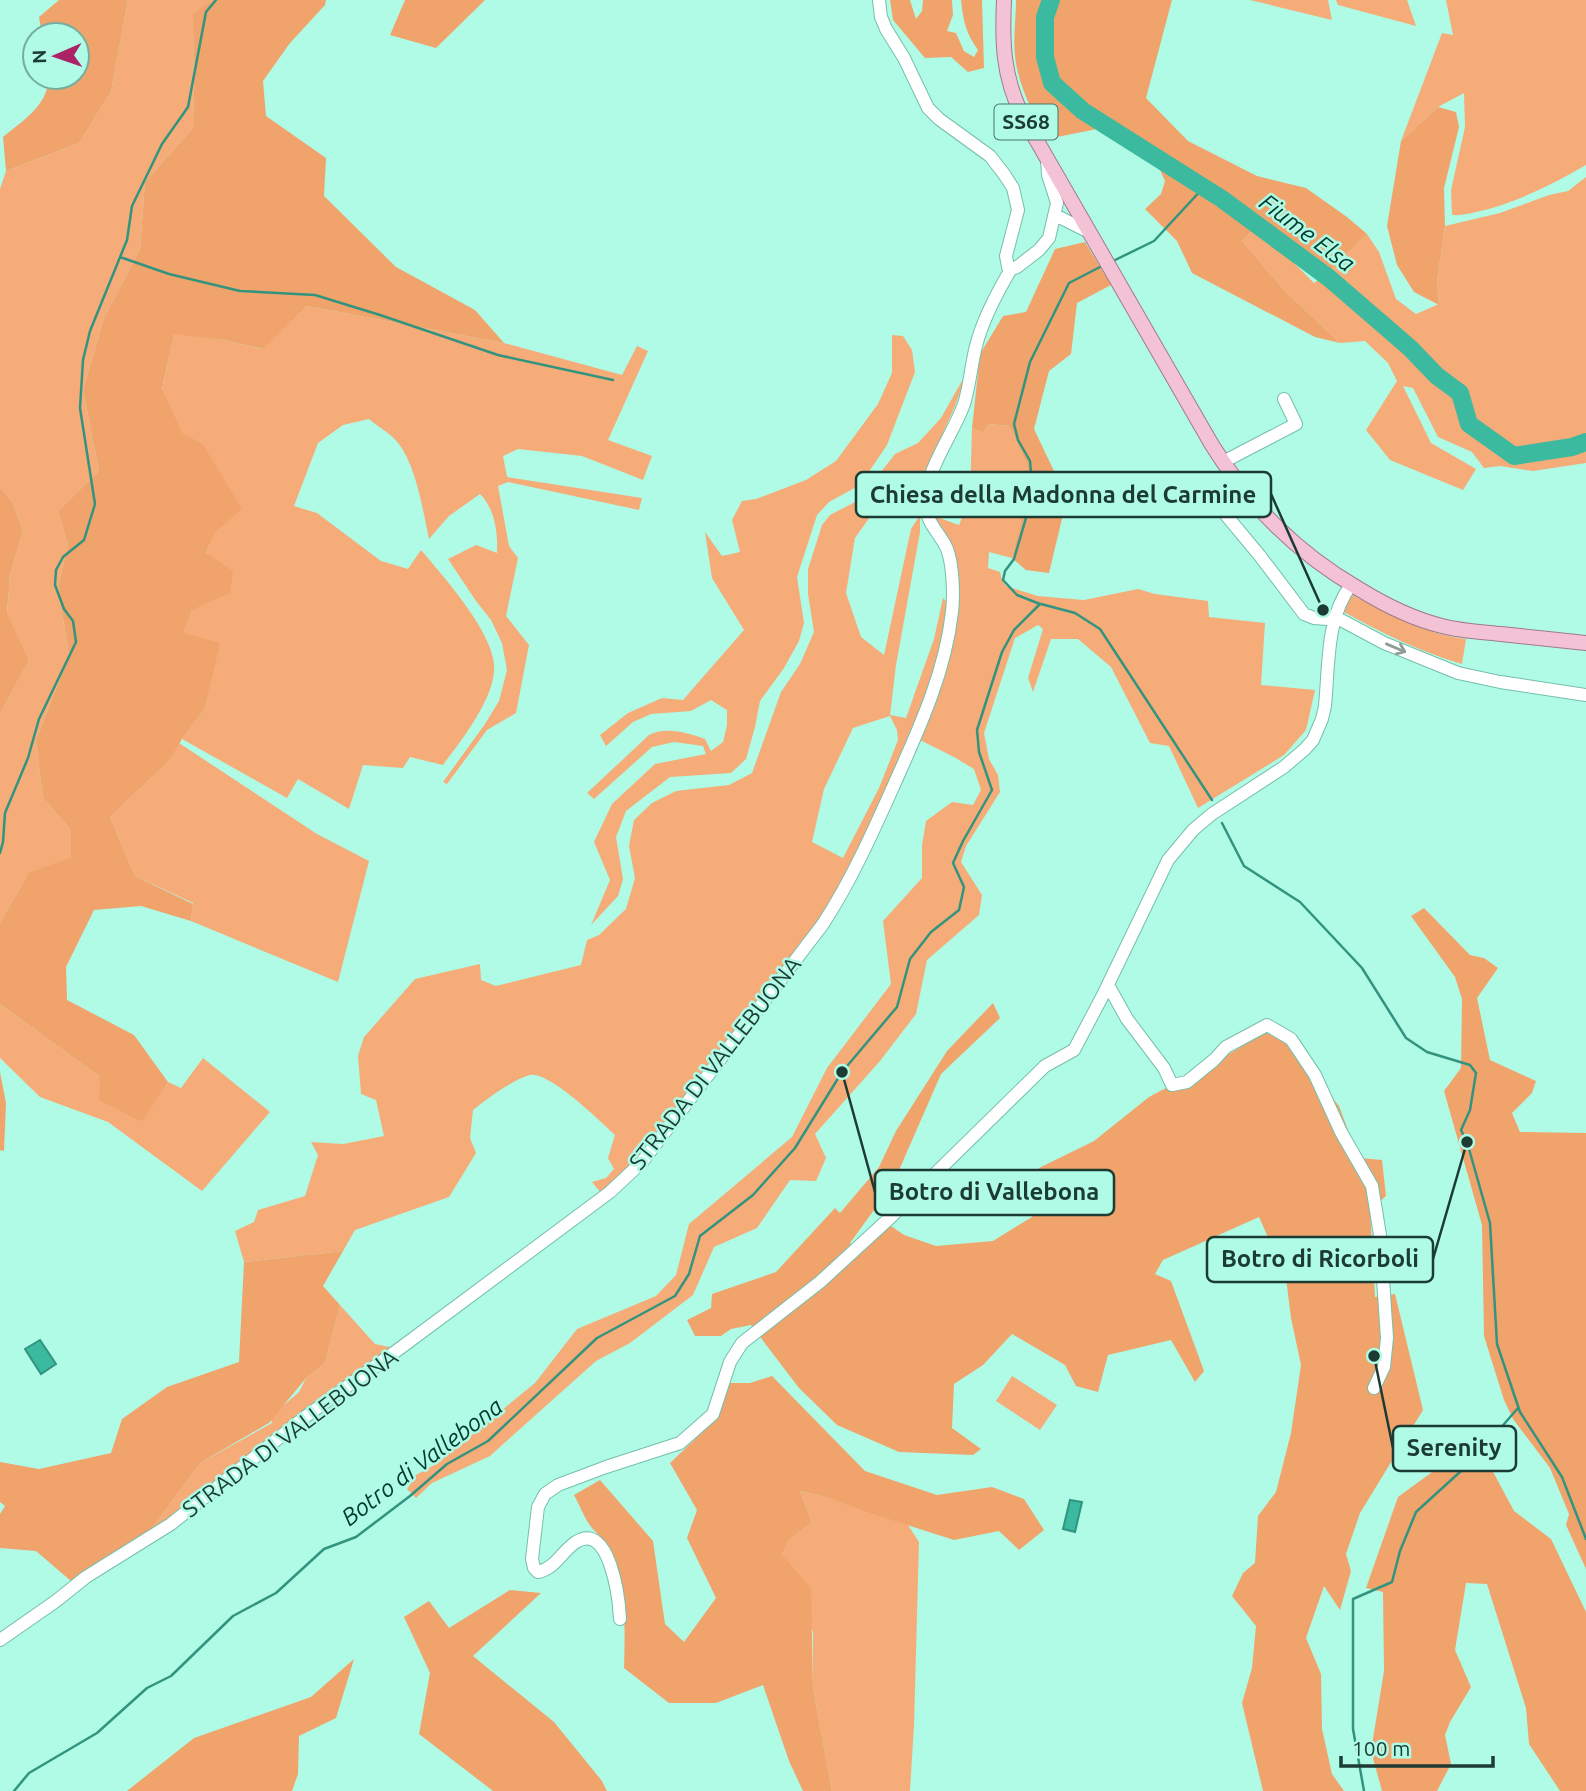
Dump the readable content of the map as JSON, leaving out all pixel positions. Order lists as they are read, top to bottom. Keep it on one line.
{"streets":{"main road":["SS68"],"street":["STRADA DI VALLEBUONA"]},"water":["Fiume Elsa","Botro di Vallebona"],"places":["Chiesa della Madonna del Carmine","Botro di Vallebona","Botro di Ricorboli","Serenity"],"scale_bar":"100 m","north":"left"}
